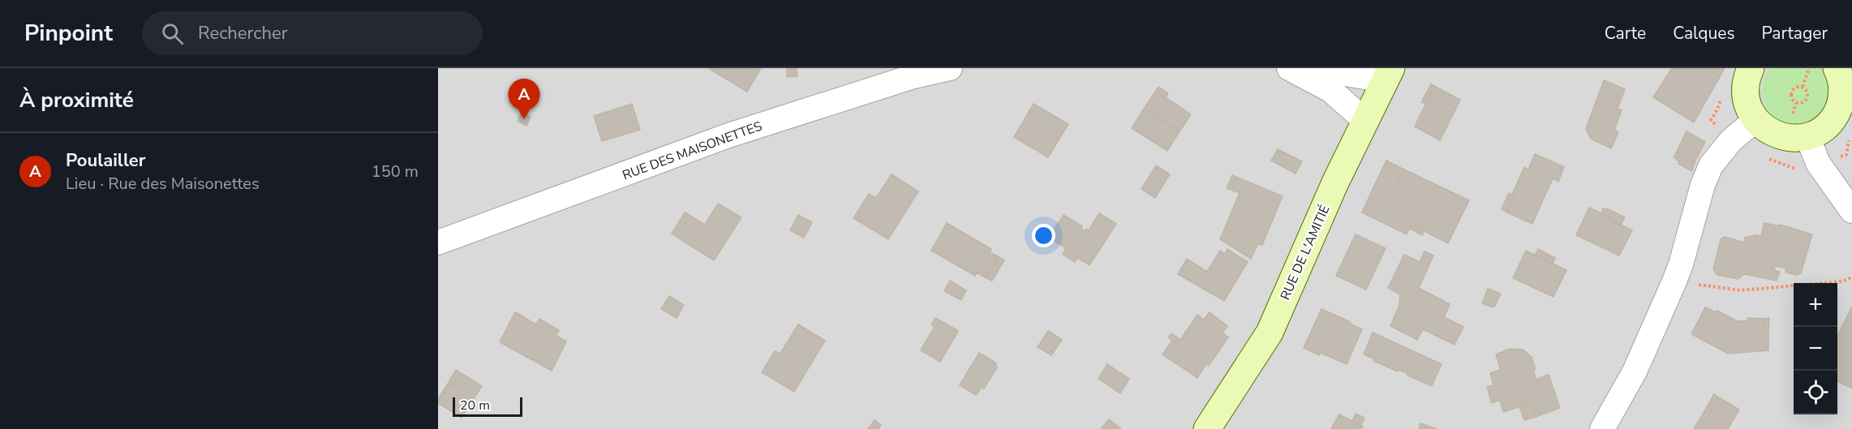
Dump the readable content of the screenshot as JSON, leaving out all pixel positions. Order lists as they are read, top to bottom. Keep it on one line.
{"streets":{"street":["RUE DES MAISONETTES","RUE DE L'AMITIÉ"]},"scale_bar":"20 m","page":{"header":"Pinpoint","search":"Rechercher","nav":["Carte","Calques","Partager"],"heading":"À proximité","pins":"A","list":[{"mark":"A","name":"Poulailler","note":"Lieu · Rue des Maisonettes","value":"150 m"}],"map_buttons":["+","−"],"scale":"20 m"}}
